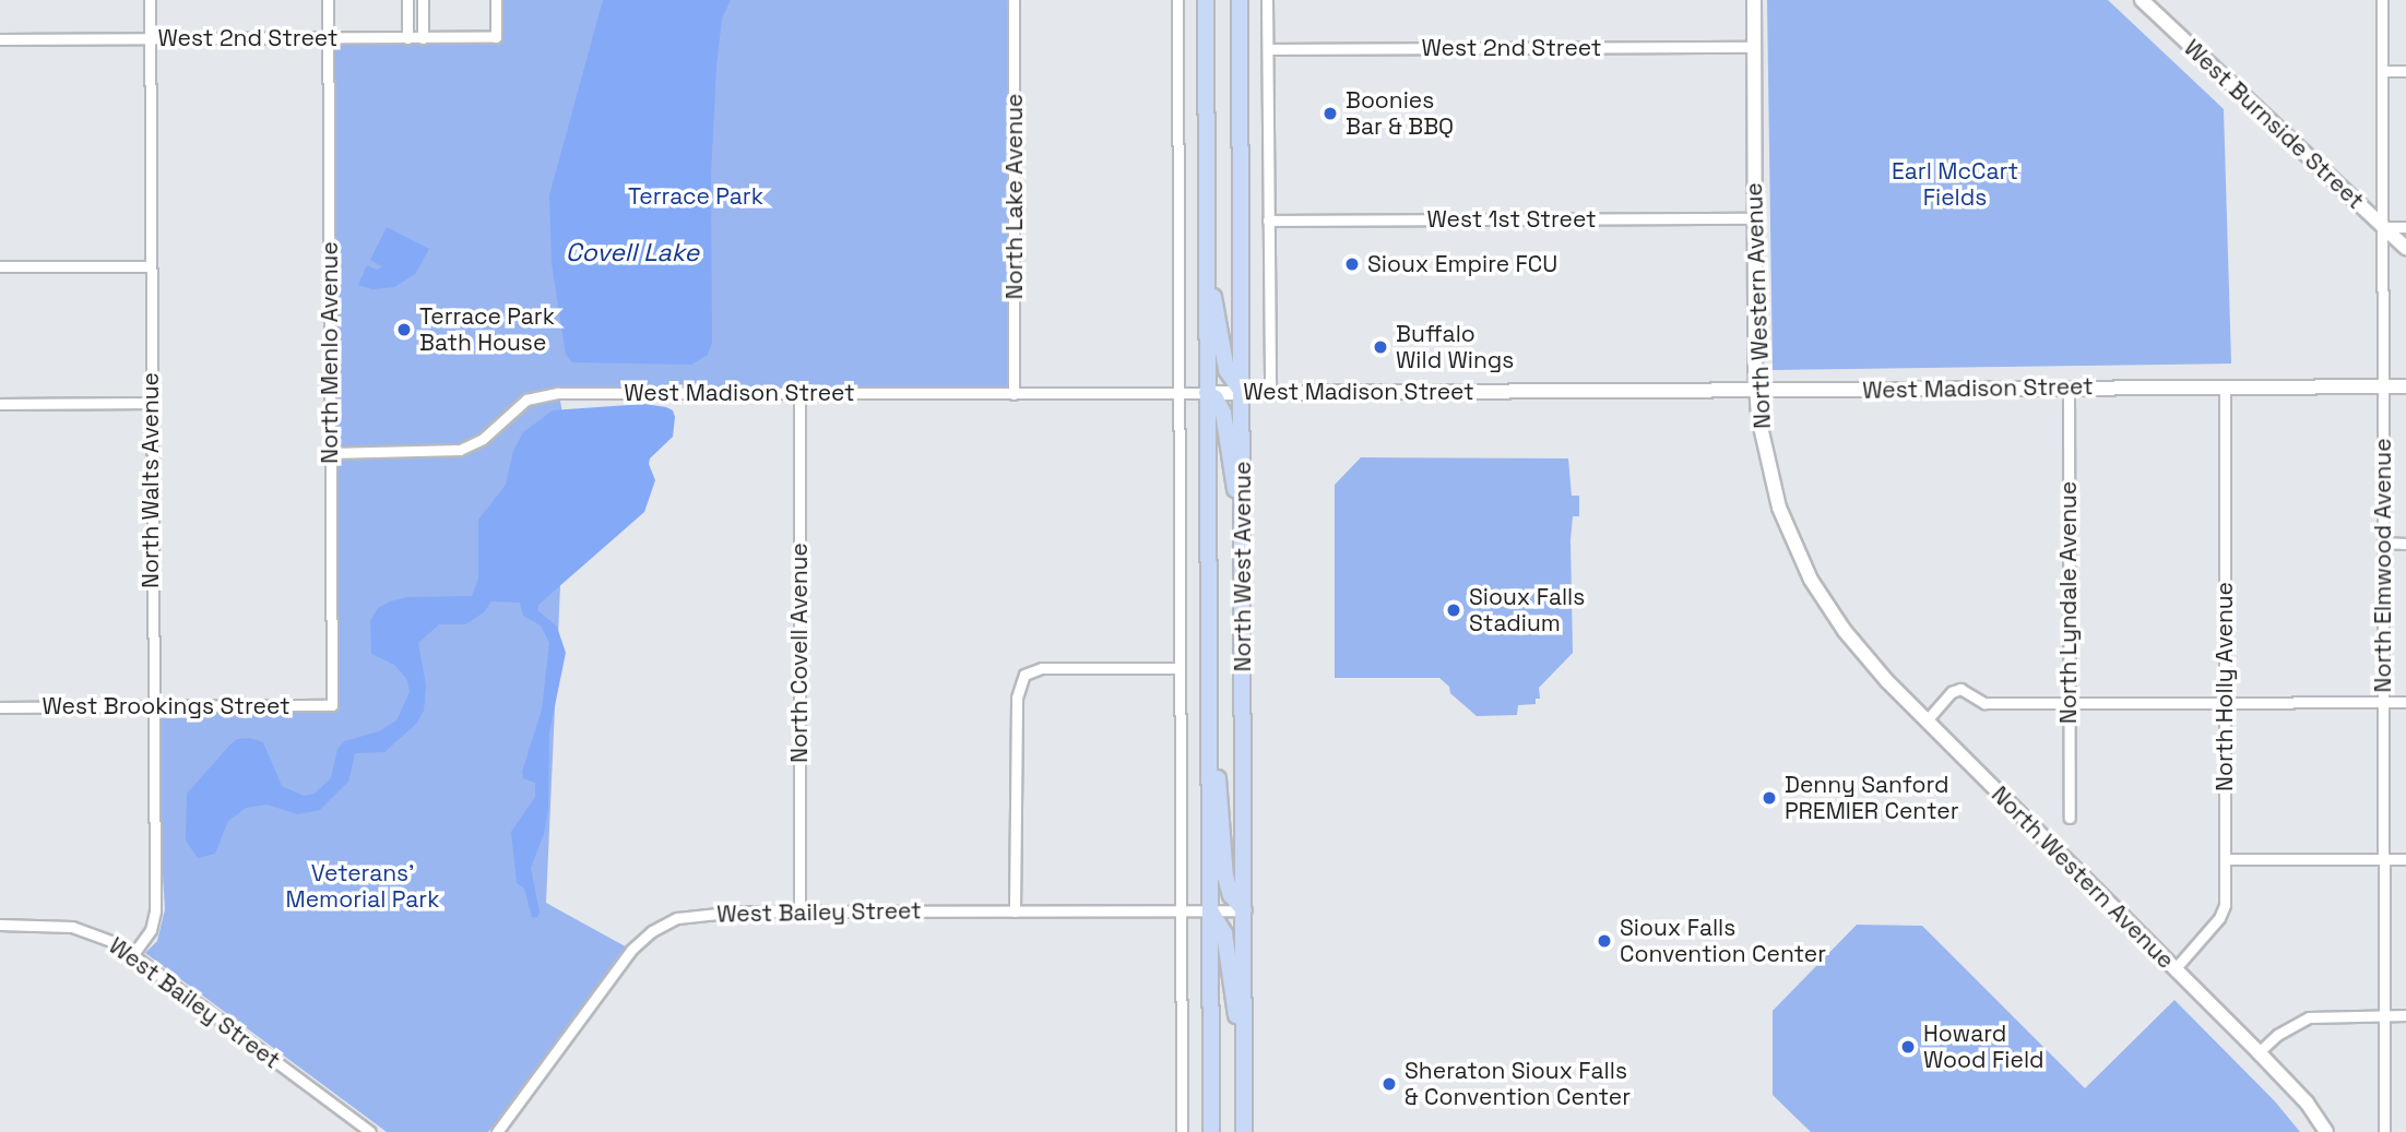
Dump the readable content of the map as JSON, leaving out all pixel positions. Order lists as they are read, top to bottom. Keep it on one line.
{"streets":{"main road":["West Burnside Street","North Western Avenue","West Madison Street","North West Avenue"],"street":["West 2nd Street","North Lake Avenue","West 1st Street","North Menlo Avenue","North Walts Avenue","North Elmwood Avenue","North Lyndale Avenue","North Covell Avenue","North Holly Avenue","West Brookings Street","West Bailey Street"]},"crossings":[["West 2nd Street","North Western Avenue"],["West 2nd Street","North Menlo Avenue"],["West 2nd Street","North Walts Avenue"],["West Burnside Street","North Elmwood Avenue"],["North Lake Avenue","West Madison Street"],["West 1st Street","North Western Avenue"],["North Western Avenue","West Madison Street"],["North Western Avenue","North Holly Avenue"],["North Menlo Avenue","West Madison Street"],["North Menlo Avenue","West Brookings Street"],["West Madison Street","North Elmwood Avenue"],["West Madison Street","North West Avenue"],["West Madison Street","North Lyndale Avenue"],["West Madison Street","North Covell Avenue"],["West Madison Street","North Holly Avenue"],["North Walts Avenue","West Brookings Street"],["North Walts Avenue","West Bailey Street"],["North West Avenue","West Bailey Street"],["North Covell Avenue","West Bailey Street"]],"water":["Covell Lake"],"parks":["Earl McCart Fields","Terrace Park","Veterans' Memorial Park"],"places":["Boonies Bar & BBQ","Sioux Empire FCU","Terrace Park Bath House","Buffalo Wild Wings","Sioux Falls Stadium","Denny Sanford PREMIER Center","Sioux Falls Convention Center","Howard Wood Field","Sheraton Sioux Falls & Convention Center"]}
